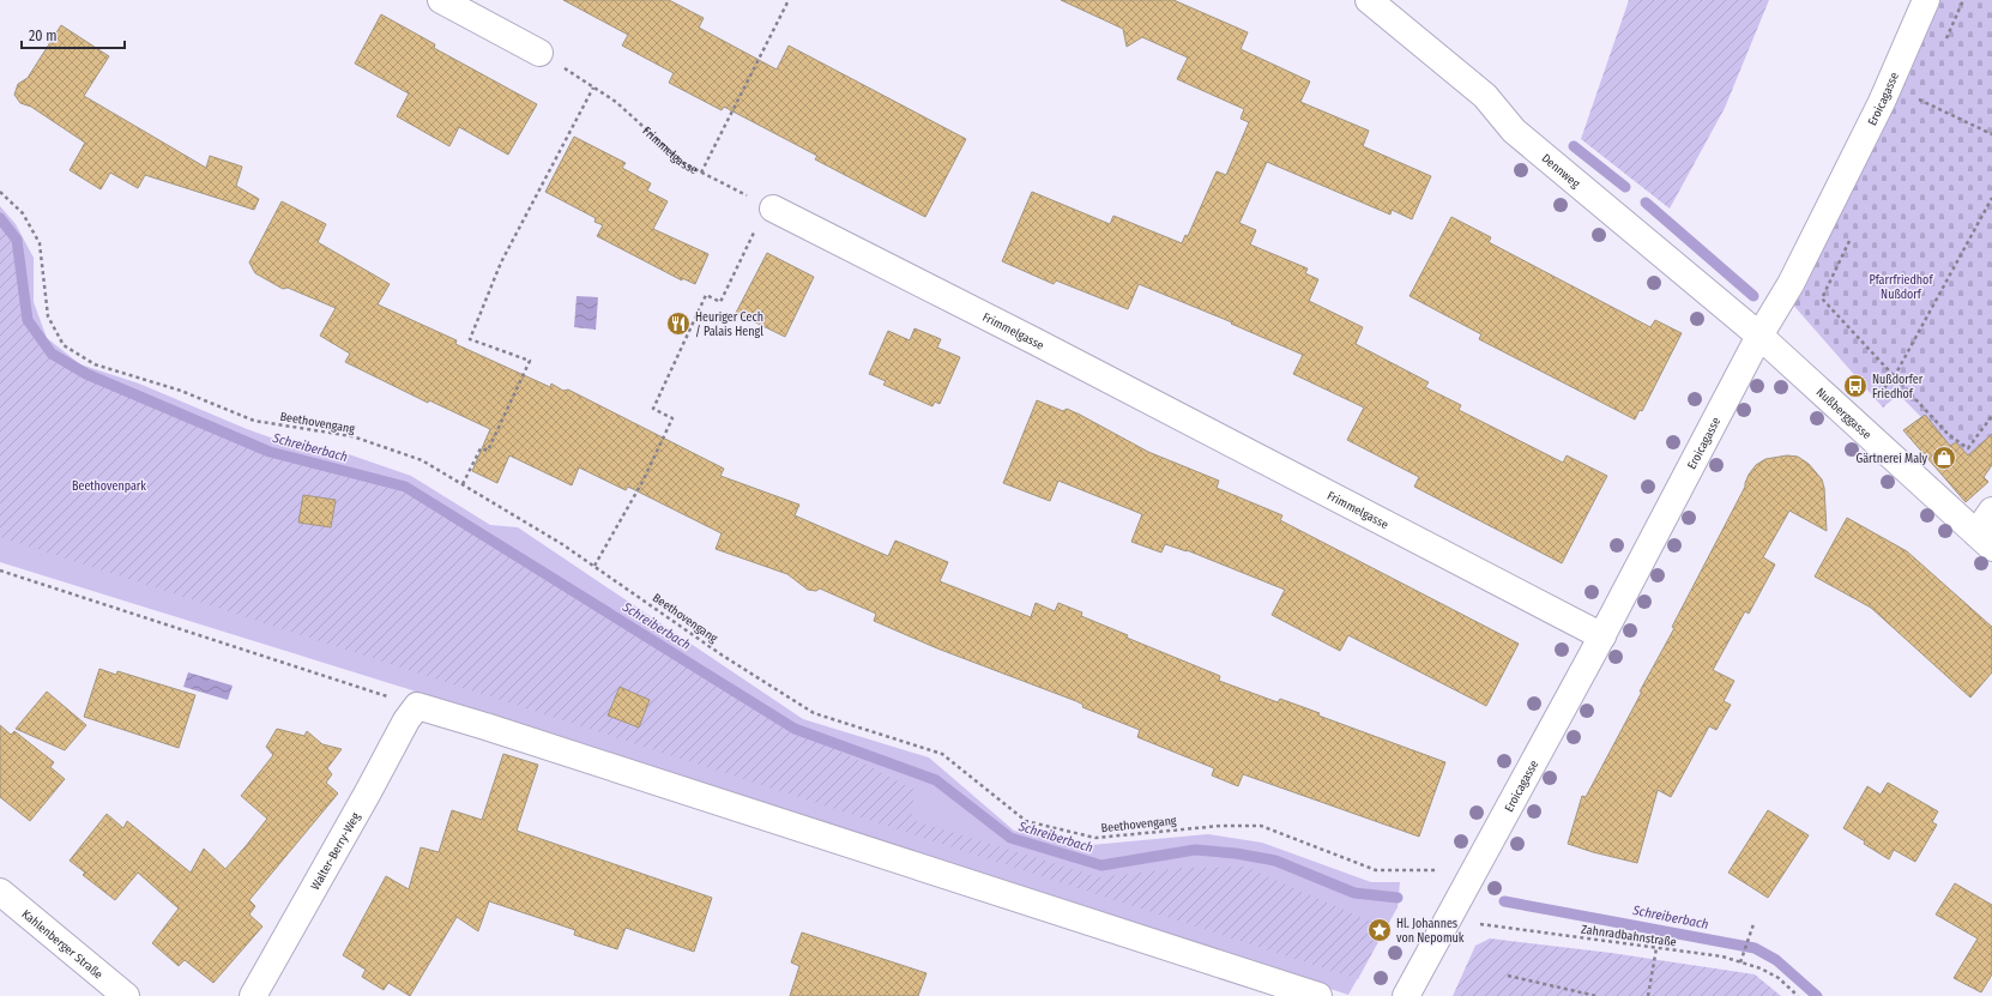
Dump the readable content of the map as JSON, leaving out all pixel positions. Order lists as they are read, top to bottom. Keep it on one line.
{"streets":{"street":["Eroicagasse","Frimmelgasse","Dennweg","Nußberggasse","Walter-Berry-Weg","Kahlenberger Straße"],"path":["Beethovengang","Zahnradbahnstraße"]},"crossings":[["Eroicagasse","Frimmelgasse"],["Eroicagasse","Dennweg"],["Eroicagasse","Nußberggasse"],["Eroicagasse","Beethovengang"],["Eroicagasse","Zahnradbahnstraße"],["Dennweg","Nußberggasse"]],"water":["Schreiberbach"],"parks":["Pfarrfriedhof Nußdorf","Beethovenpark"],"places":{"restaurant":["Heuriger Cech / Palais Hengl"],"bus stop":["Nußdorfer Friedhof"],"shop":["Gärtnerei Maly"],"place":["Hl. Johannes von Nepomuk"]},"scale_bar":"20 m"}
